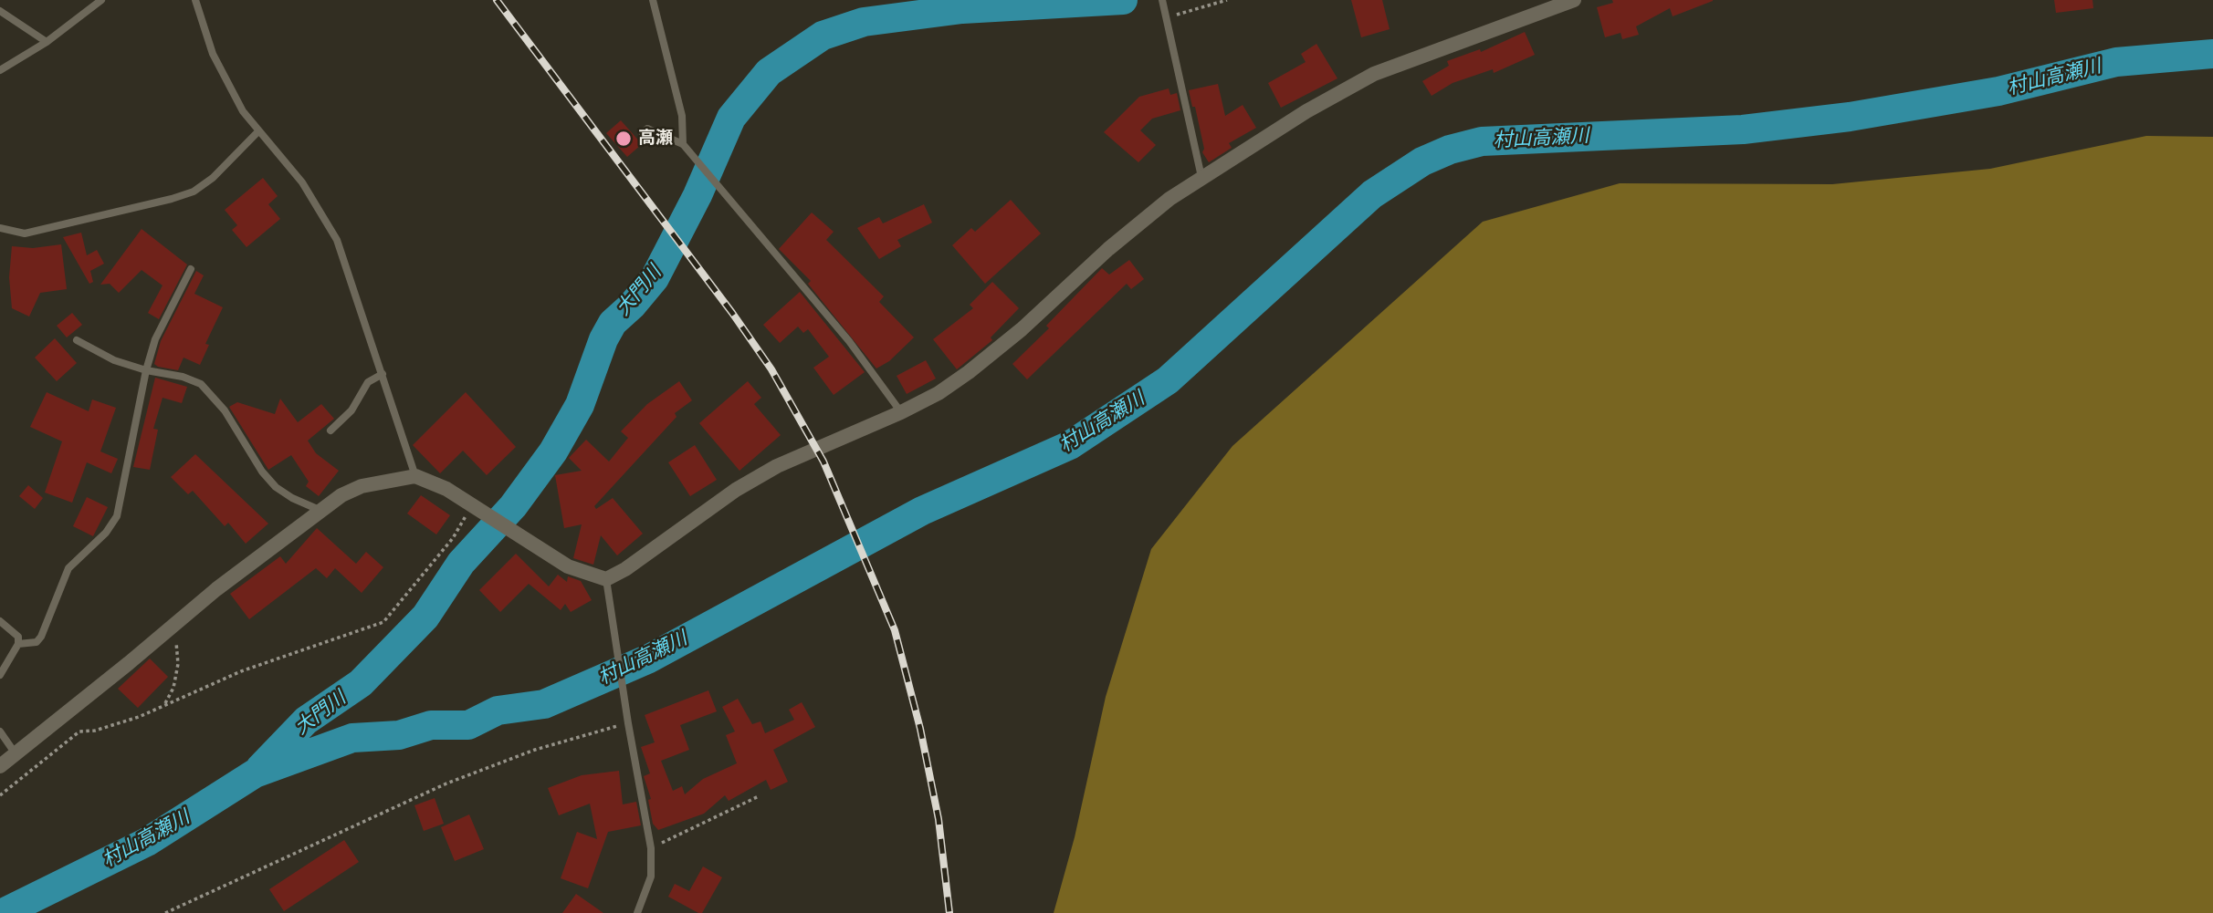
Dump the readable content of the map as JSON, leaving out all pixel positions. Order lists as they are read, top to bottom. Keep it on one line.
{"water":["村山高瀬川","大門川"],"places":["高瀬"]}
